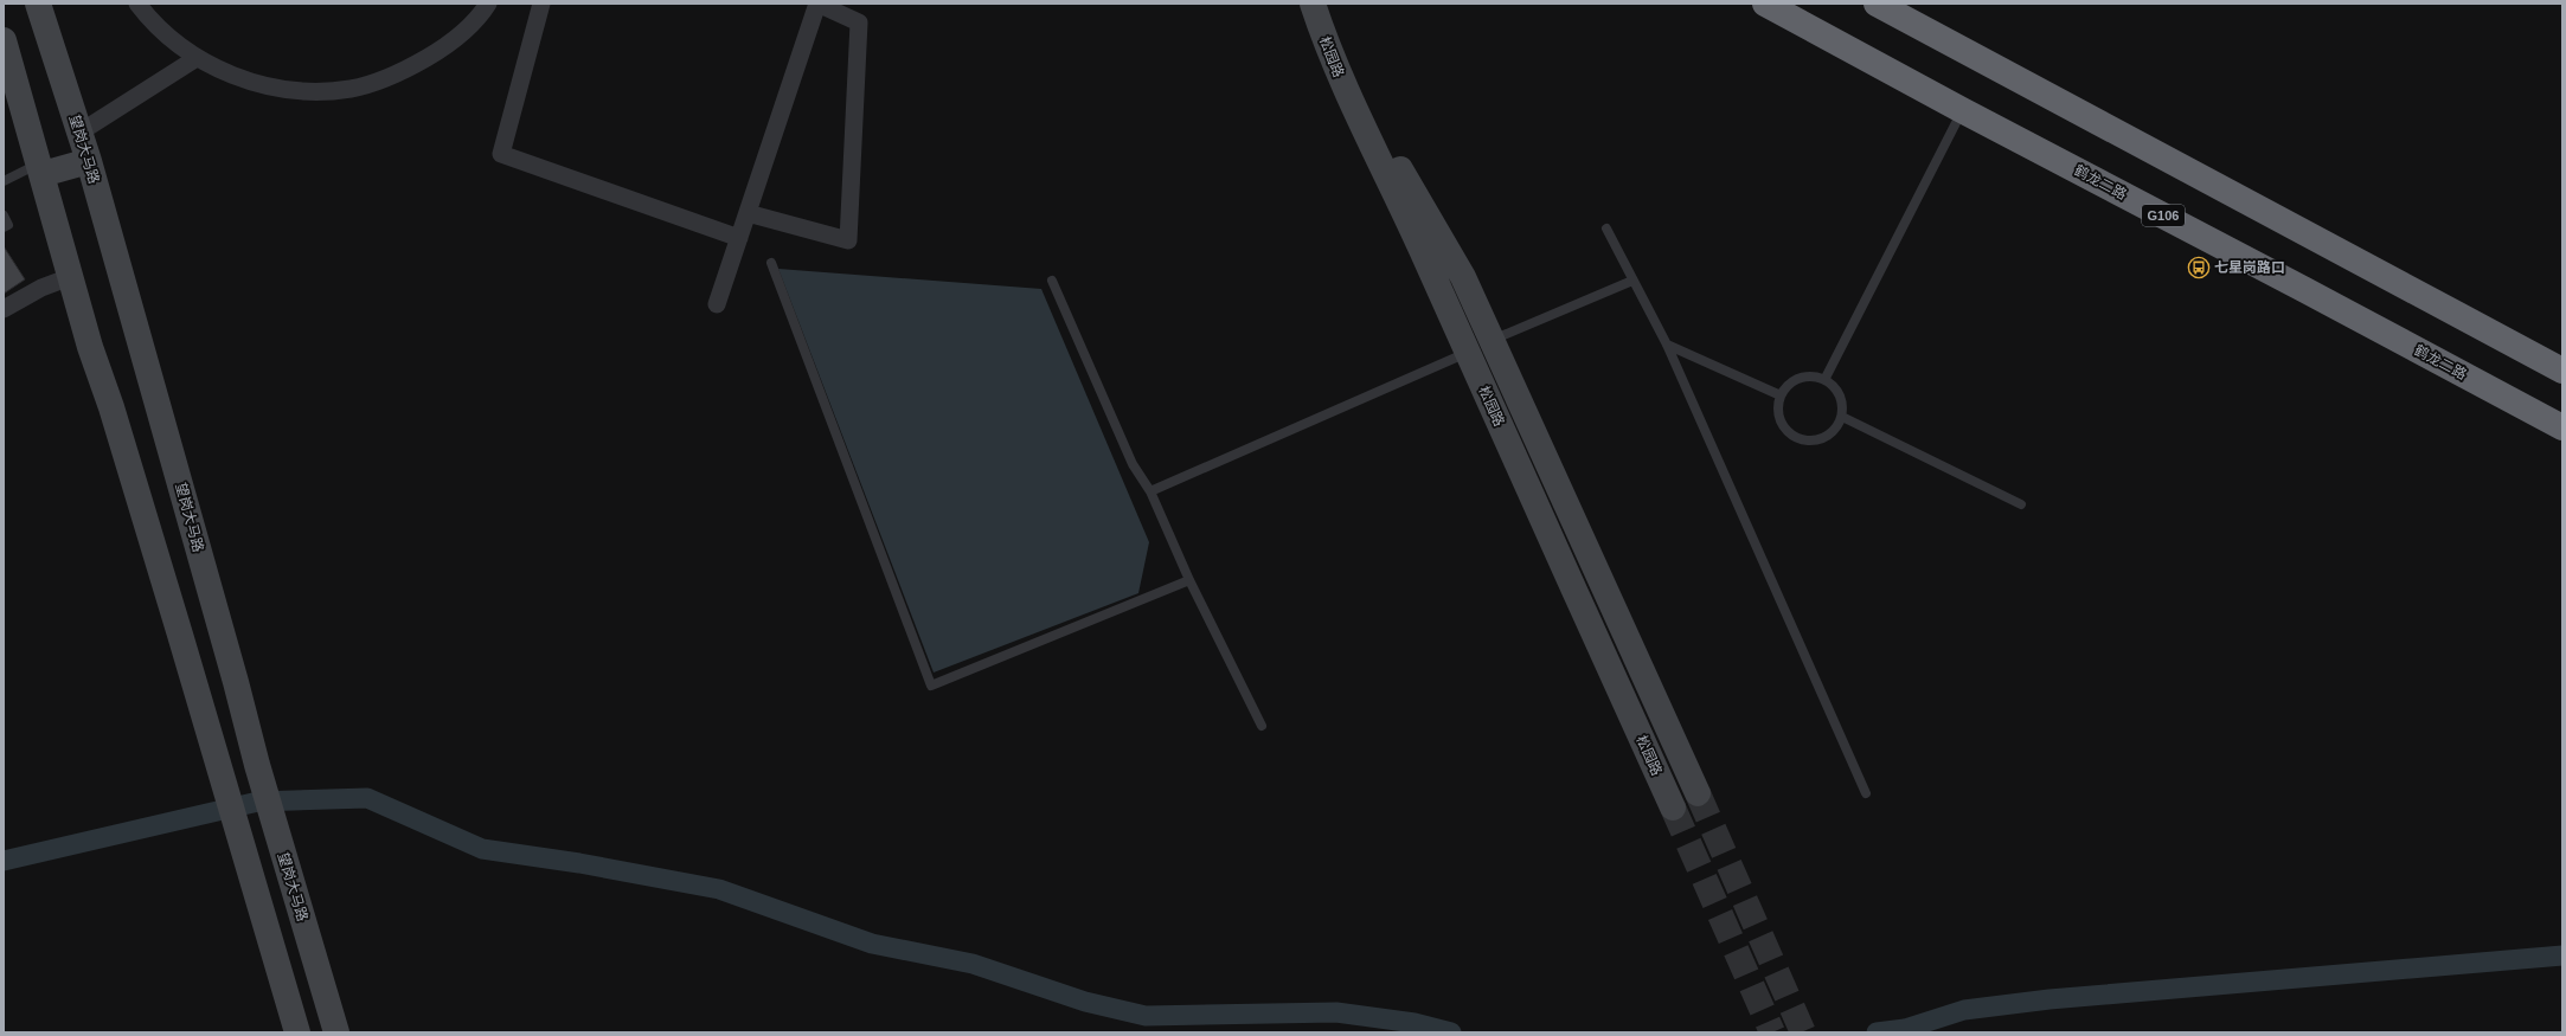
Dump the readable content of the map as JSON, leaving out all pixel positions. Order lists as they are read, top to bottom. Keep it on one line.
{"streets":{"highway":["鹤龙二路","G106"],"street":["松园路","望岗大马路"]},"places":{"bus stop":["七星岗路口"]}}
